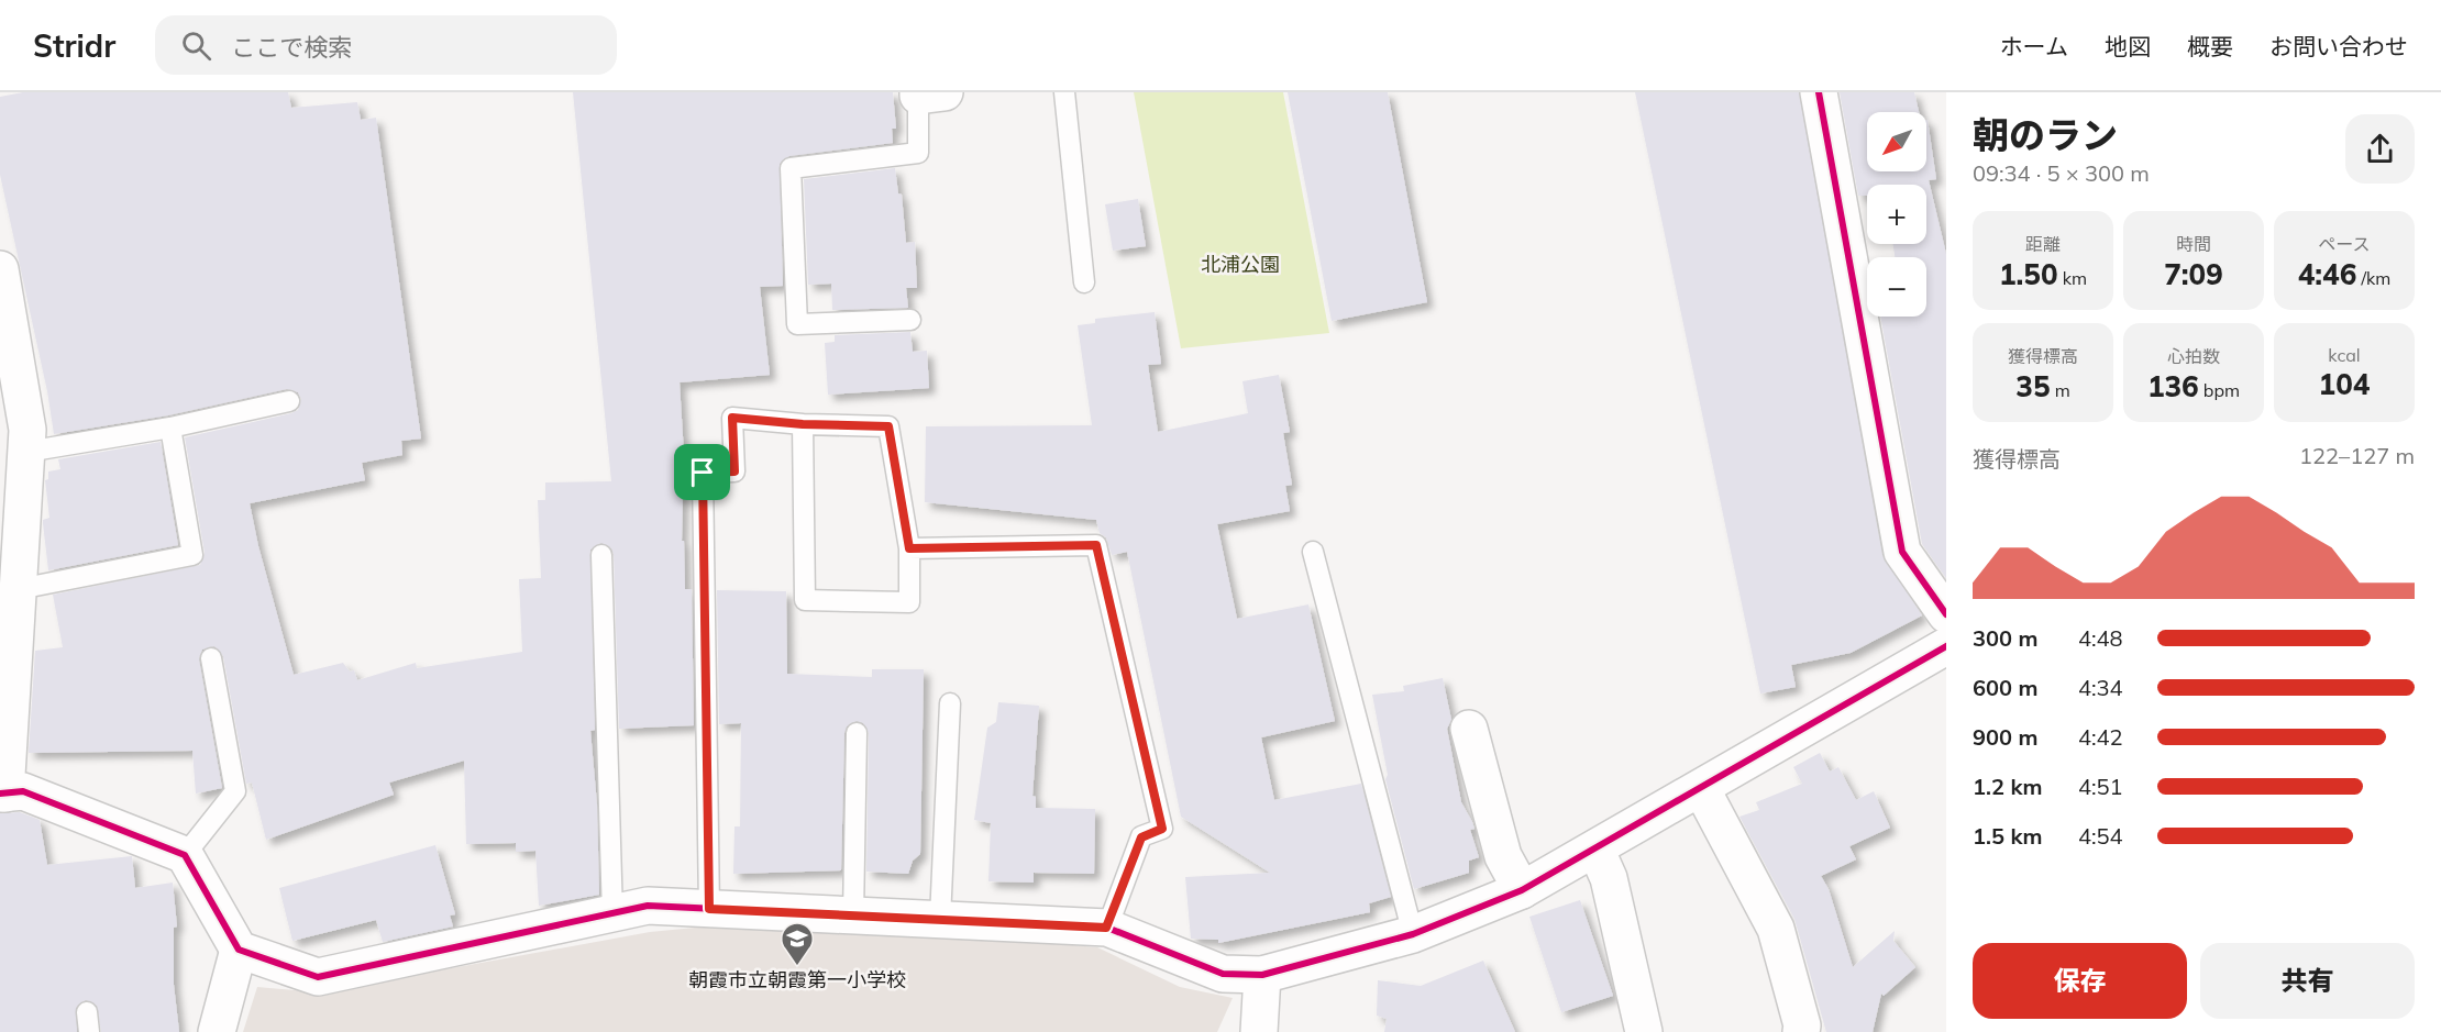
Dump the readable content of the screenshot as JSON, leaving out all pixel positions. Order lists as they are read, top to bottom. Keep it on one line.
{"parks":["北浦公園"],"places":{"school or university":["朝霞市立朝霞第一小学校"]},"north":"bottom left","page":{"header":"Stridr","search":"ここで検索","nav":["ホーム","地図","概要","お問い合わせ"],"heading":["朝のラン","09:34 · 5 × 300 m"],"map_buttons":["+","−"],"stats":[["距離","1.50 km"],["時間","7:09"],["ペース","4:46 /km"],["獲得標高","35 m"],["心拍数","136 bpm"],["kcal","104"]],"chart":["獲得標高","122–127 m"],"list":[{"name":"300 m","note":"4:48"},{"name":"600 m","note":"4:34"},{"name":"900 m","note":"4:42"},{"name":"1.2 km","note":"4:51"},{"name":"1.5 km","note":"4:54"}],"buttons":["保存","共有"]}}
